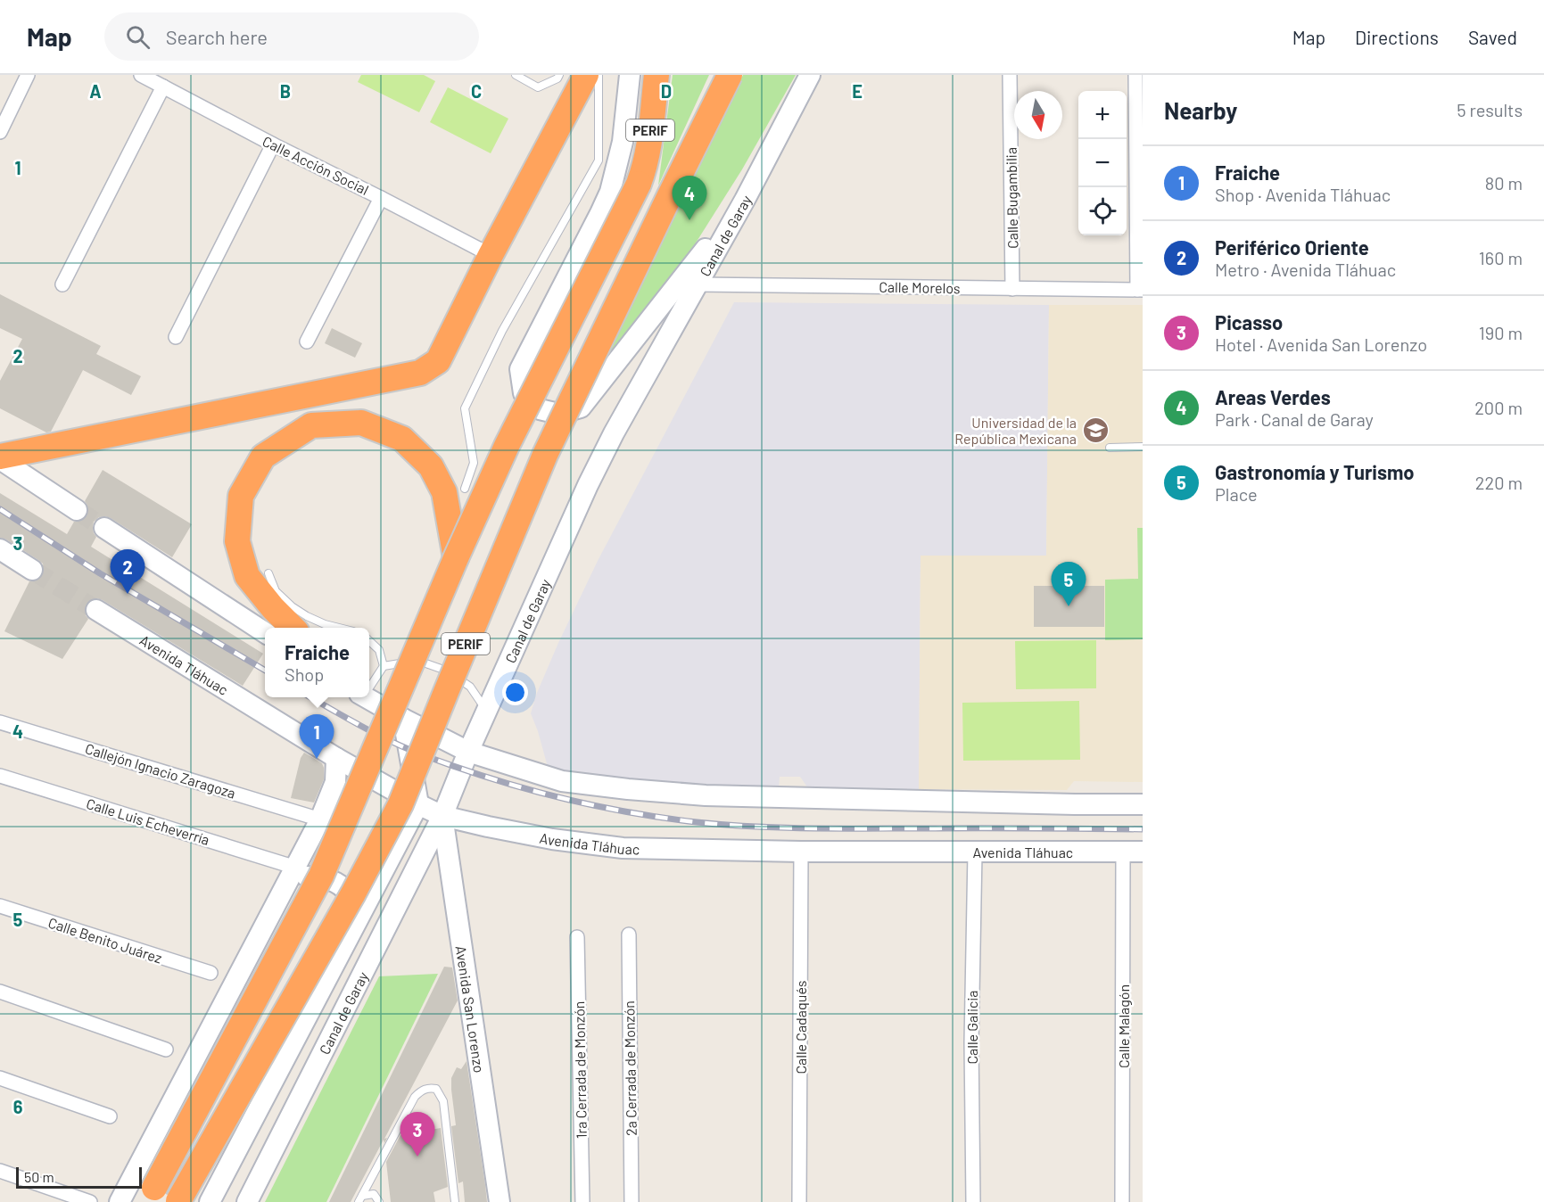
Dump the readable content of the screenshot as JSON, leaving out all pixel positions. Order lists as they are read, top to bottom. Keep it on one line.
{"streets":{"highway":["PERIF"],"main road":["Canal de Garay","Avenida Tláhuac","Avenida San Lorenzo"],"street":["Calle Acción Social","Calle Bugambilia","Calle Morelos","Callejón Ignacio Zaragoza","Calle Luis Echeverría","Calle Benito Juárez","Calle Malagón","Calle Cadaqués","Calle Galicia","2a Cerrada de Monzón","1ra Cerrada de Monzón"]},"crossings":[["Calle Bugambilia","Calle Morelos"],["Canal de Garay","Calle Morelos"],["Canal de Garay","Avenida Tláhuac"],["Canal de Garay","Avenida San Lorenzo"],["Avenida Tláhuac","Avenida San Lorenzo"],["Avenida Tláhuac","Calle Malagón"],["Avenida Tláhuac","Calle Cadaqués"],["Avenida Tláhuac","Calle Galicia"]],"places":{"school or university":["Universidad de la República Mexicana"]},"scale_bar":"50 m","north":"bottom","page":{"header":"Map","search":"Search here","nav":["Map","Directions","Saved"],"heading":["Nearby","5 results"],"map_buttons":["+","−"],"list":[{"mark":"1","name":"Fraiche","note":"Shop · Avenida Tláhuac","value":"80 m"},{"mark":"2","name":"Periférico Oriente","note":"Metro · Avenida Tláhuac","value":"160 m"},{"mark":"3","name":"Picasso","note":"Hotel · Avenida San Lorenzo","value":"190 m"},{"mark":"4","name":"Areas Verdes","note":"Park · Canal de Garay","value":"200 m"},{"mark":"5","name":"Gastronomía y Turismo","note":"Place","value":"220 m"}],"pins":["4","2","5","1","3"],"popup":["Fraiche","Shop"],"scale":"50 m"},"grid":{"columns":["A","B","C","D","E"],"rows":["1","2","3","4","5","6"]}}
